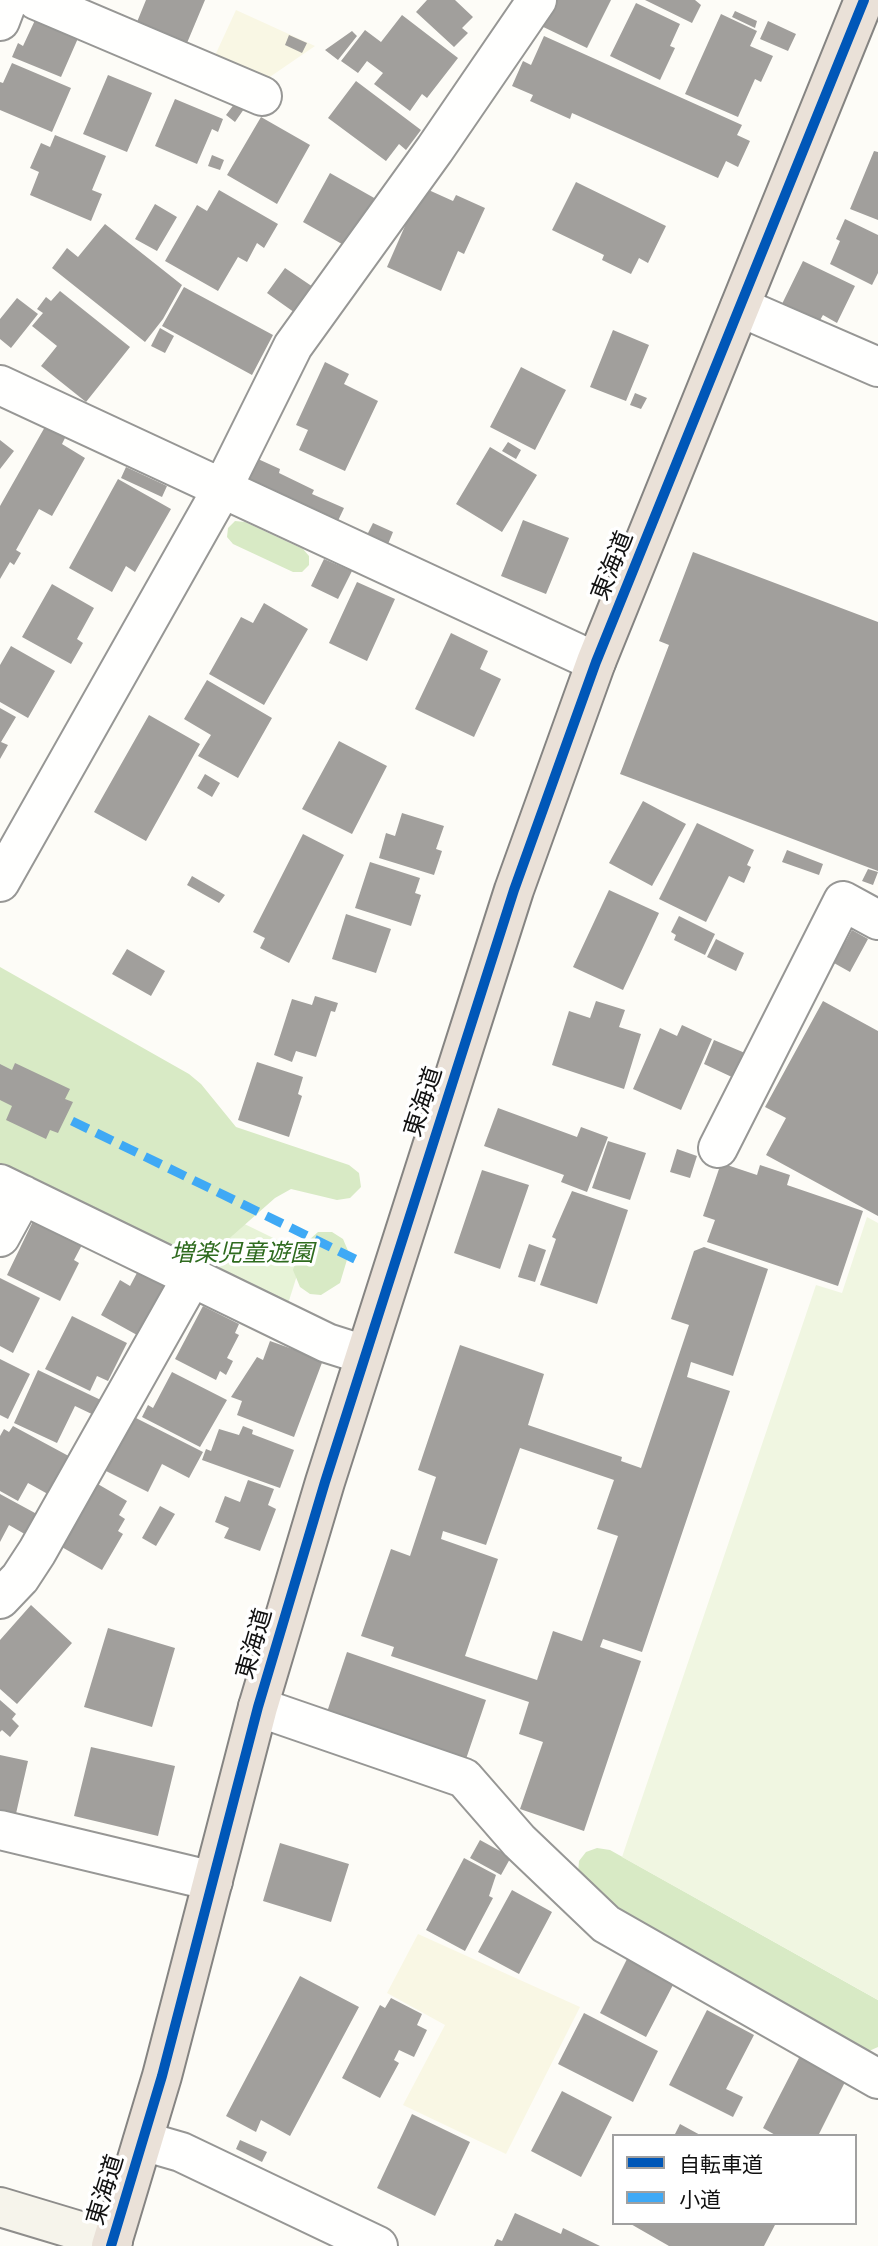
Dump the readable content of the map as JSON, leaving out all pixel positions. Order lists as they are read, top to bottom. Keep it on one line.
{"streets":{"highway":["東海道"]},"parks":["増楽児童遊園"],"legend":["自転車道","小道"]}
